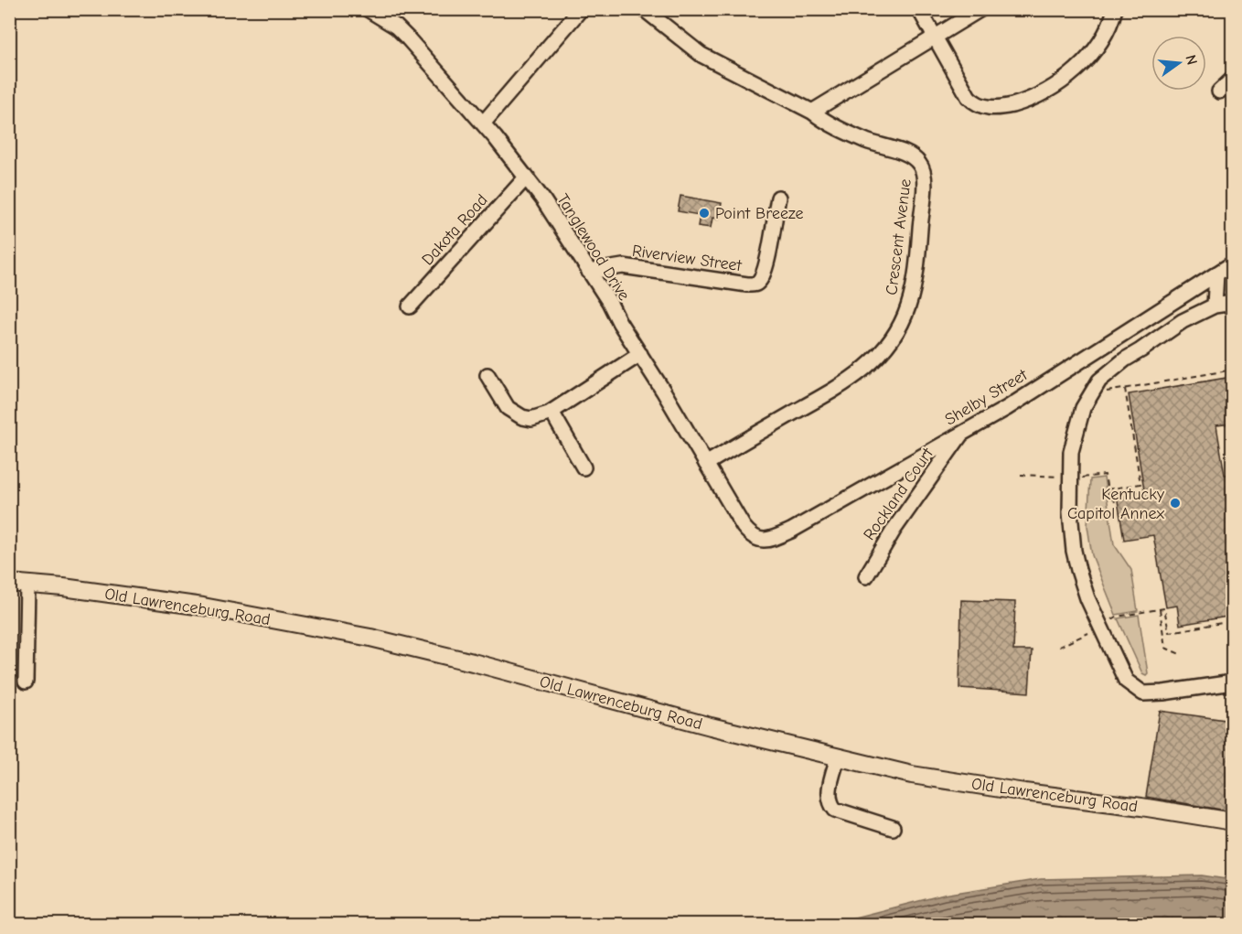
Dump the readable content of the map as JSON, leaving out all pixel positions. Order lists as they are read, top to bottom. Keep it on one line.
{"streets":{"main road":["Old Lawrenceburg Road"],"street":["Dakota Road","Crescent Avenue","Tanglewood Drive","Riverview Street","Shelby Street","Rockland Court"]},"crossings":[["Dakota Road","Tanglewood Drive"],["Crescent Avenue","Tanglewood Drive"],["Tanglewood Drive","Riverview Street"],["Tanglewood Drive","Shelby Street"],["Shelby Street","Rockland Court"]],"places":["Point Breeze","Kentucky Capitol Annex"],"north":"right"}
